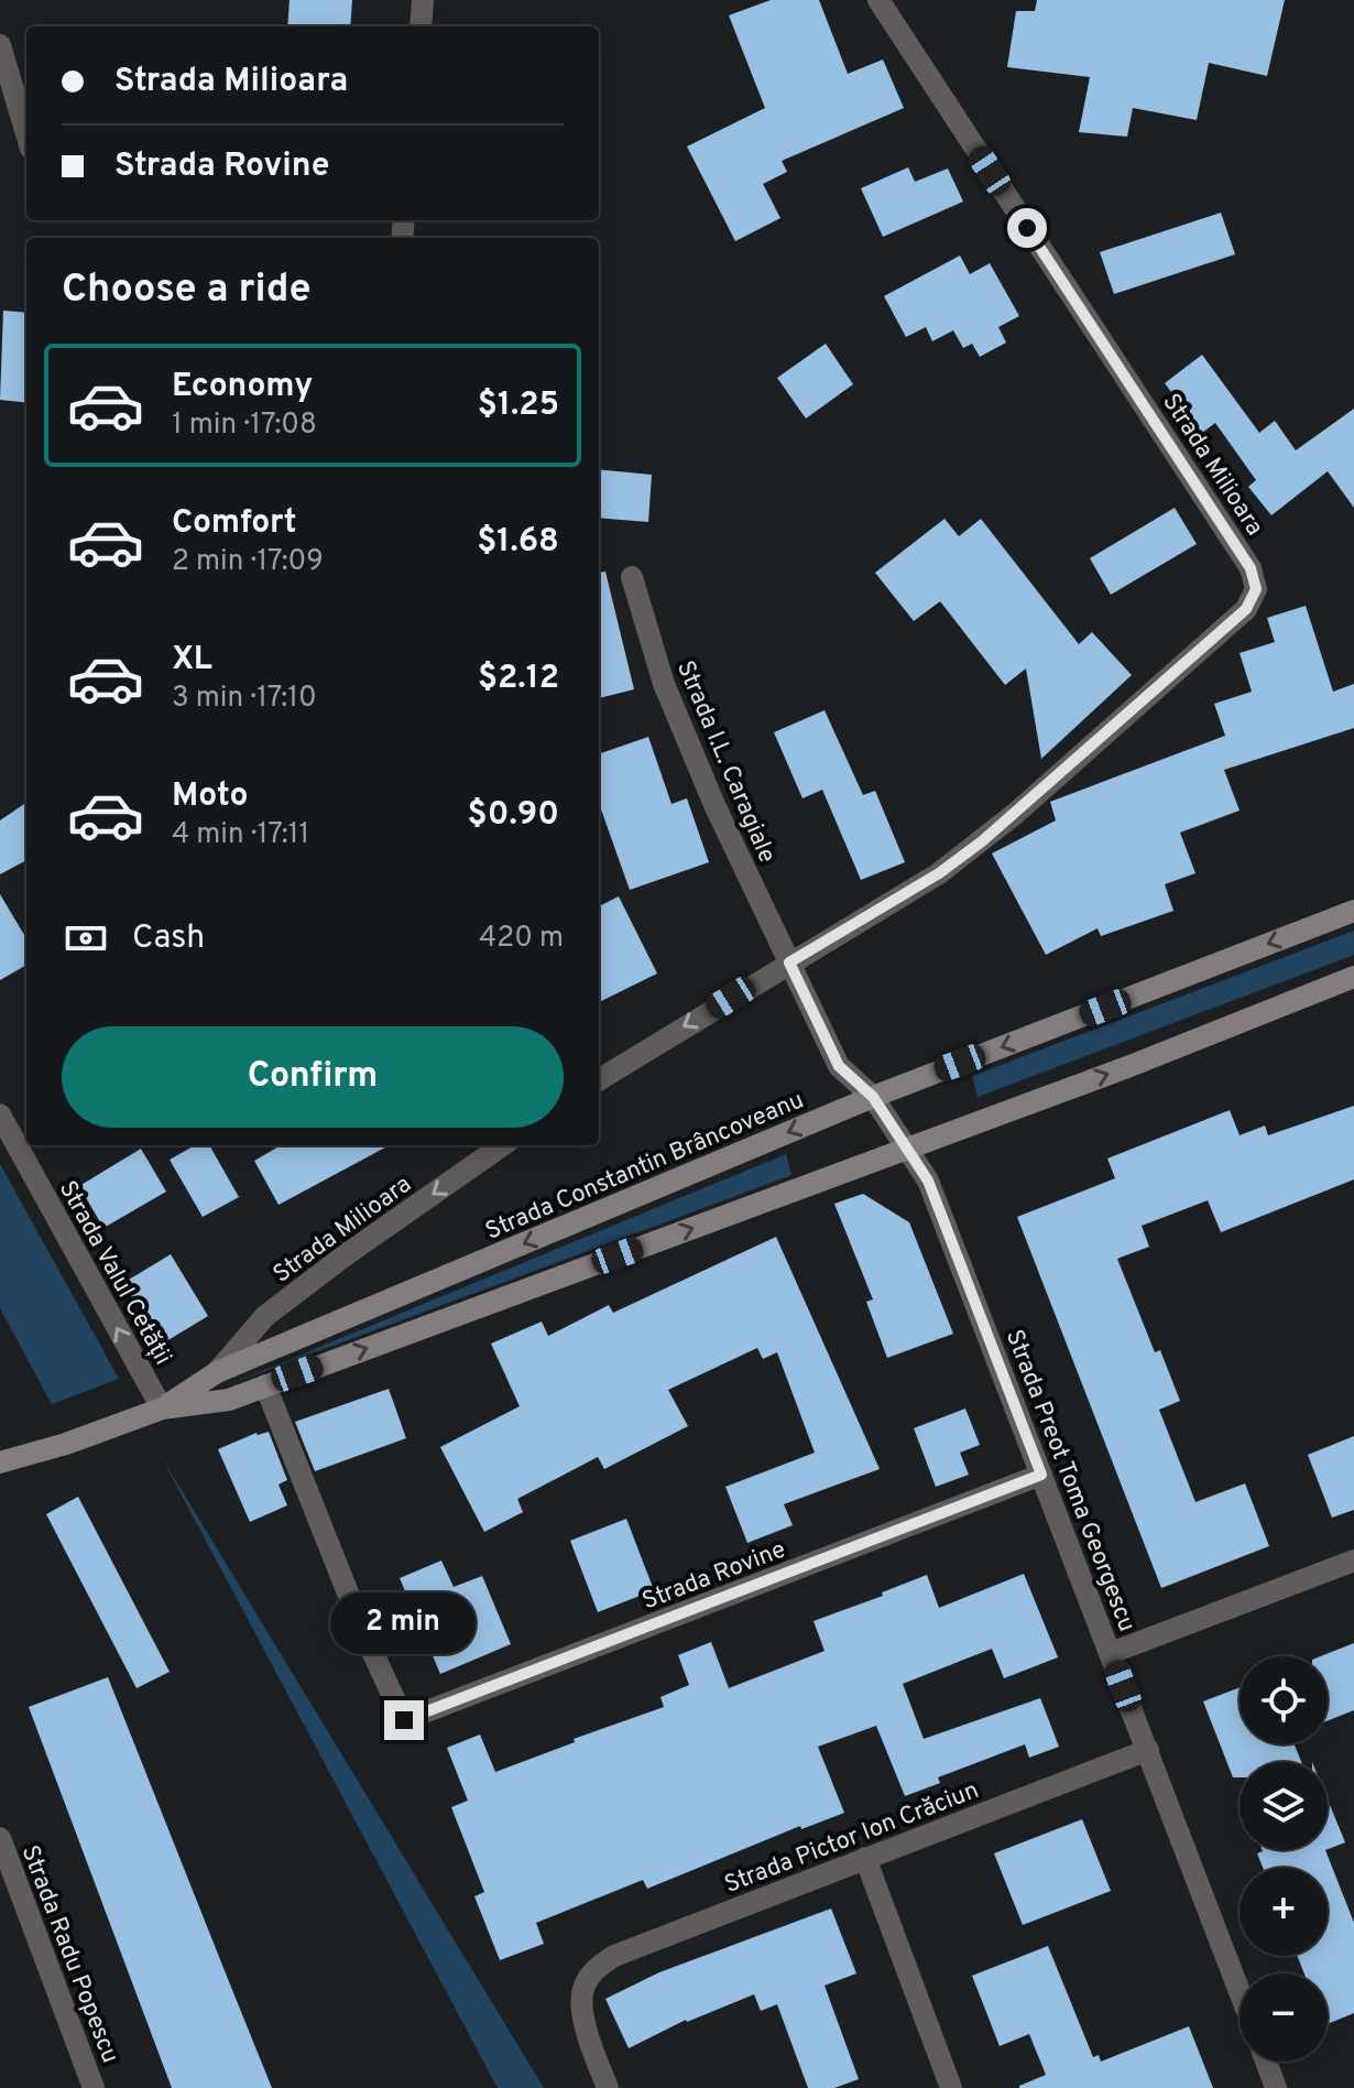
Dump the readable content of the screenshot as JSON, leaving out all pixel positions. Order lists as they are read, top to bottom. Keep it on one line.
{"streets":{"main road":["Strada Constantin Brâncoveanu"],"street":["Strada Milioara","Strada I.L. Caragiale","Strada Valul Cetății","Strada Preot Toma Georgescu","Strada Rovine","Strada Pictor Ion Crăciun","Strada Radu Popescu"]},"crossings":[["Strada Milioara","Strada I.L. Caragiale"],["Strada Milioara","Strada Constantin Brâncoveanu"],["Strada Constantin Brâncoveanu","Strada Valul Cetății"],["Strada Constantin Brâncoveanu","Strada Preot Toma Georgescu"],["Strada Constantin Brâncoveanu","Strada Rovine"],["Strada Preot Toma Georgescu","Strada Rovine"],["Strada Preot Toma Georgescu","Strada Pictor Ion Crăciun"]],"one_way":["Strada Valul Cetății"],"page":{"banner":["Strada Milioara","Strada Rovine"],"heading":"Choose a ride","list":[{"name":"Economy","note":"1 min · 17:08","value":"$1.25"},{"name":"Comfort","note":"2 min · 17:09","value":"$1.68"},{"name":"XL","note":"3 min · 17:10","value":"$2.12"},{"name":"Moto","note":"4 min · 17:11","value":"$0.90"}],"pay":["Cash","420 m"],"buttons":"Confirm","bubble":"2 min","map_buttons":["+","−"]}}
